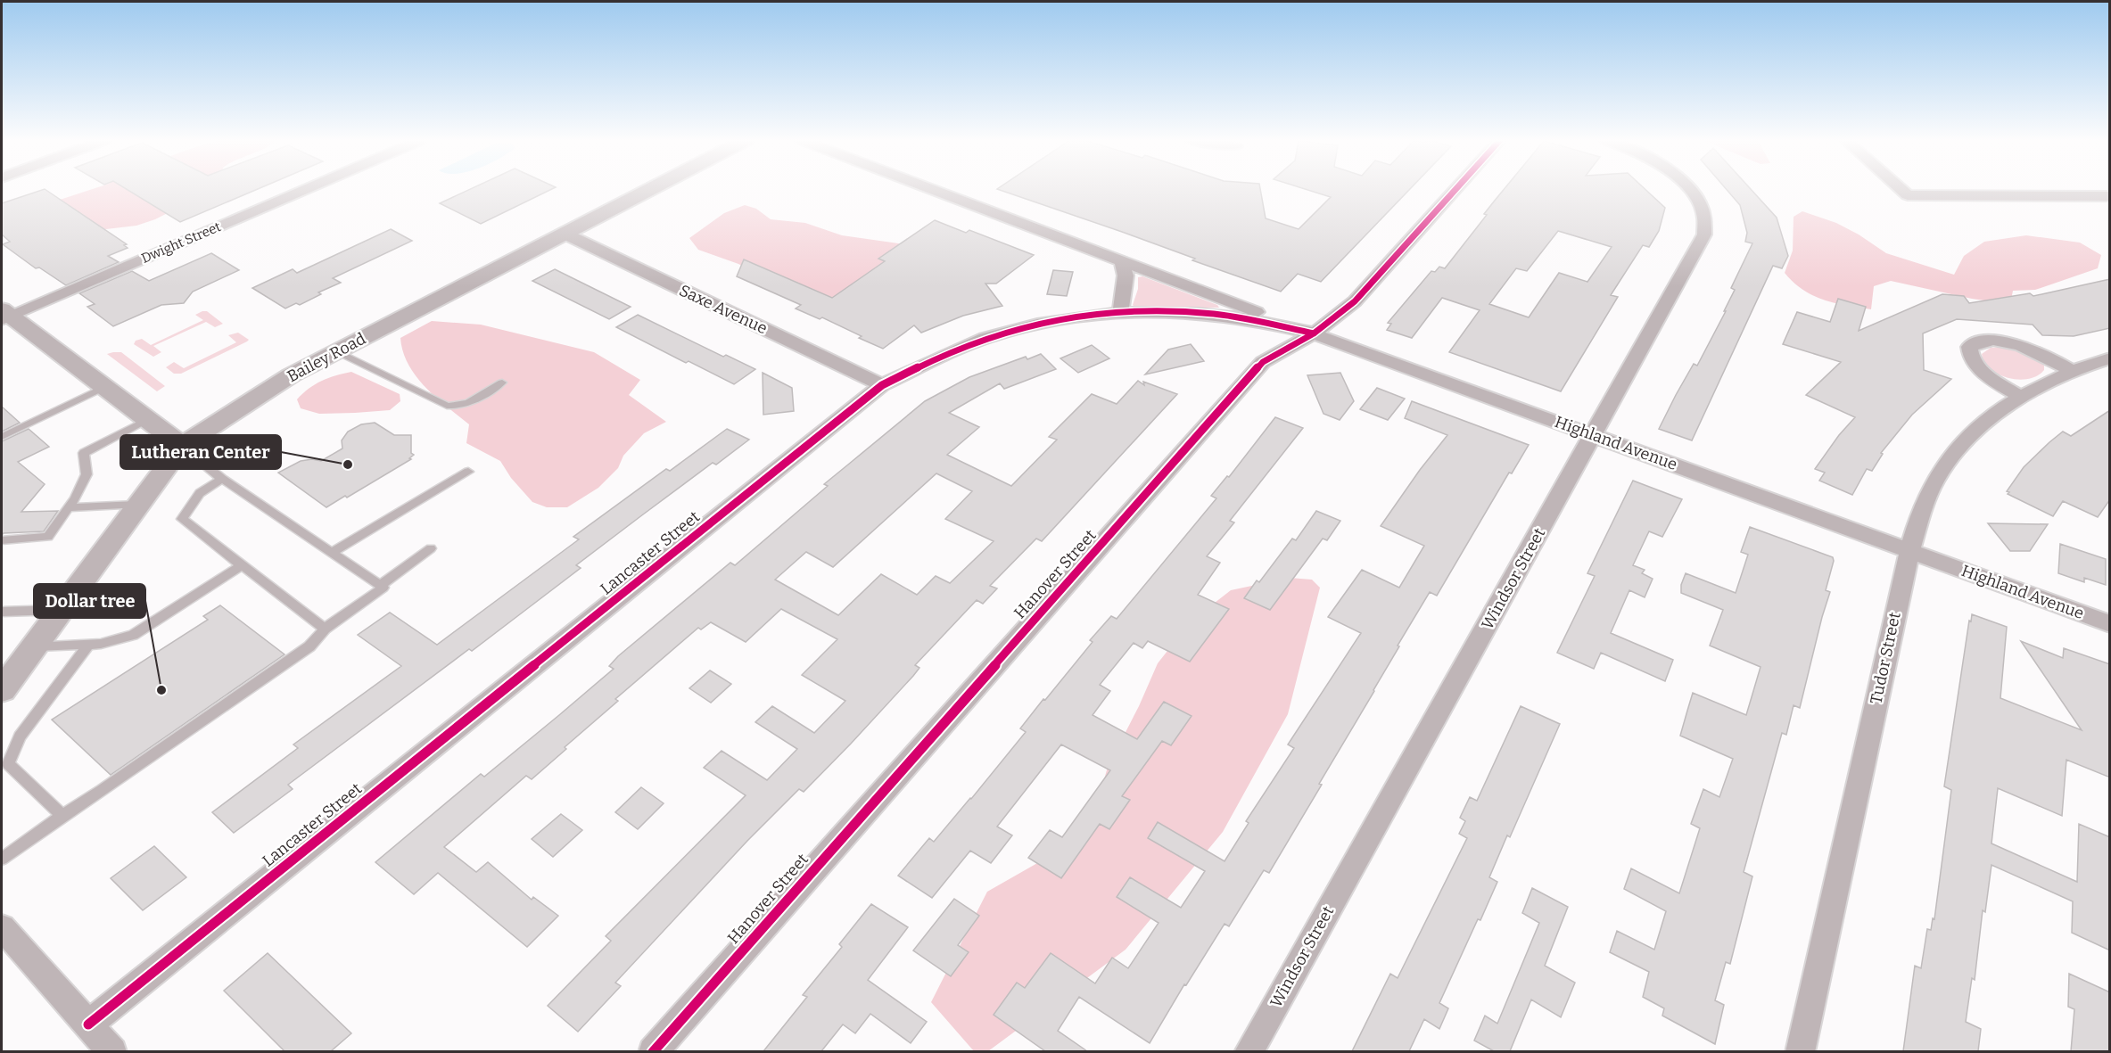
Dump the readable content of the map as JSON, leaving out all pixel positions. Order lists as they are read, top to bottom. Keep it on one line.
{"streets":{"street":["Dwight Street","Saxe Avenue","Bailey Road","Highland Avenue","Lancaster Street","Hanover Street","Windsor Street","Tudor Street"]},"crossings":[["Saxe Avenue","Bailey Road"],["Saxe Avenue","Lancaster Street"],["Highland Avenue","Lancaster Street"],["Highland Avenue","Hanover Street"],["Highland Avenue","Windsor Street"],["Highland Avenue","Tudor Street"],["Lancaster Street","Hanover Street"]],"places":["Lutheran Center","Dollar tree"]}
